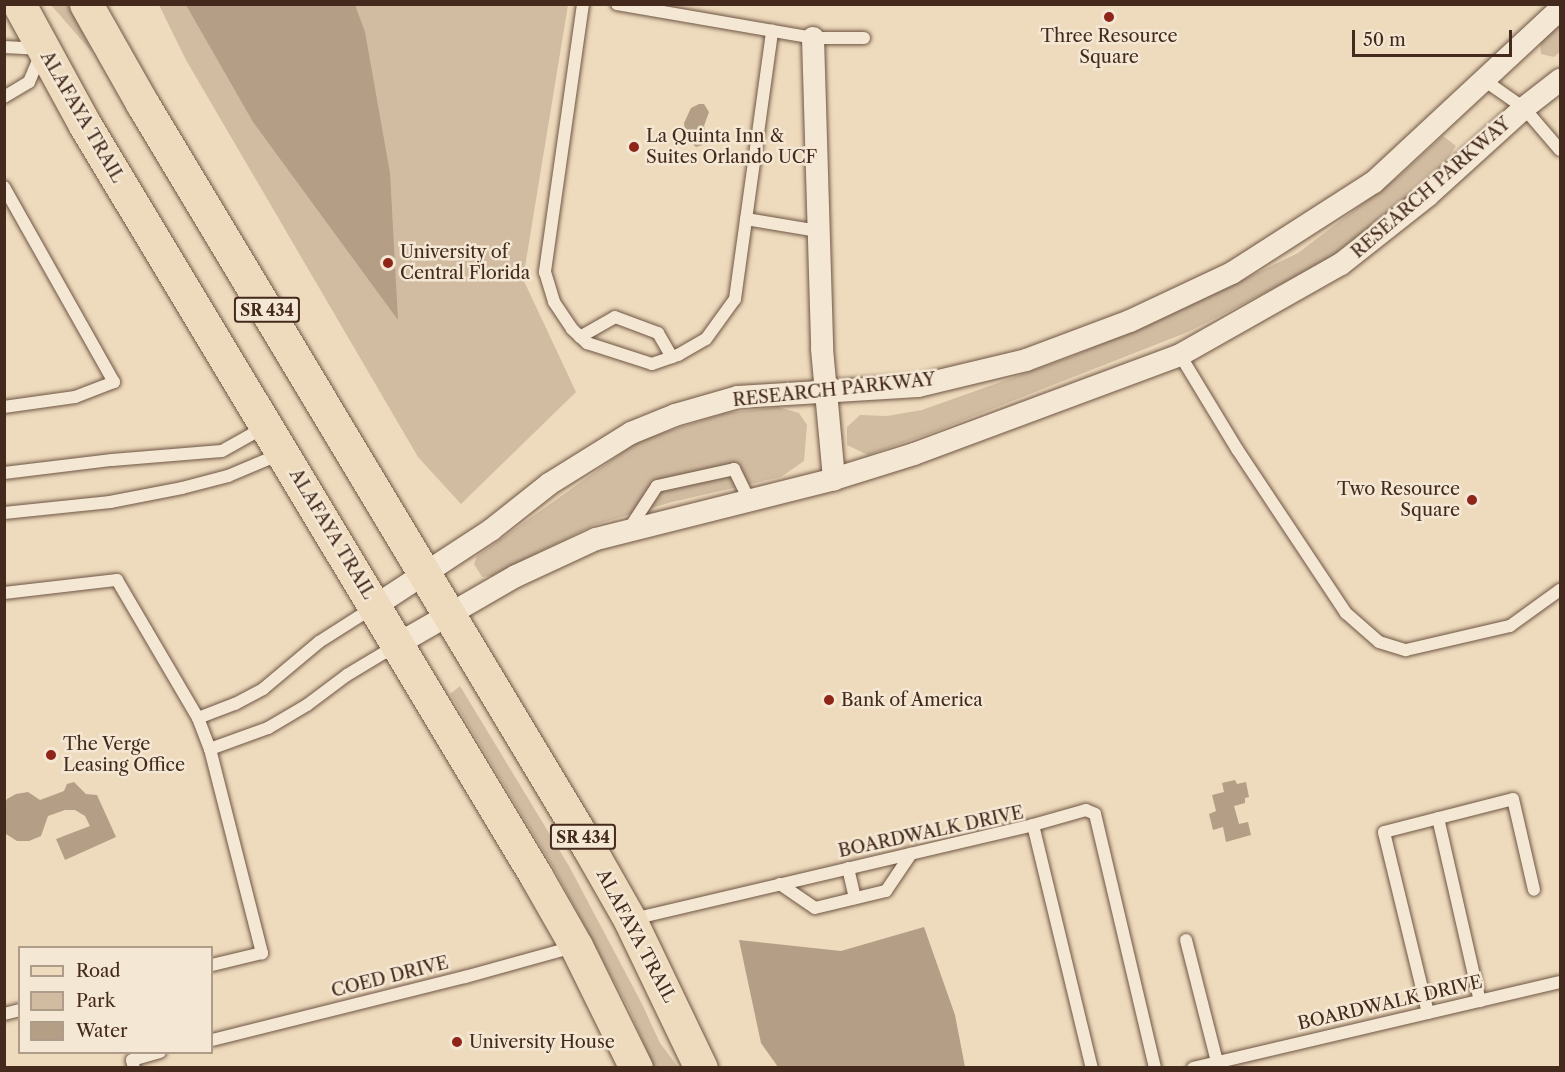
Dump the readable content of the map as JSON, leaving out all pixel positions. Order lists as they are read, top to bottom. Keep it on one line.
{"streets":{"main road":["ALAFAYA TRAIL","SR 434"],"street":["RESEARCH PARKWAY"],"lane":["BOARDWALK DRIVE","COED DRIVE"]},"crossings":[["ALAFAYA TRAIL","RESEARCH PARKWAY"],["ALAFAYA TRAIL","BOARDWALK DRIVE"],["ALAFAYA TRAIL","COED DRIVE"]],"places":["Three Resource Square","La Quinta Inn & Suites Orlando UCF","University of Central Florida","Two Resource Square","Bank of America","The Verge Leasing Office","University House"],"legend":["Road","Park","Water"],"scale_bar":"50 m"}
